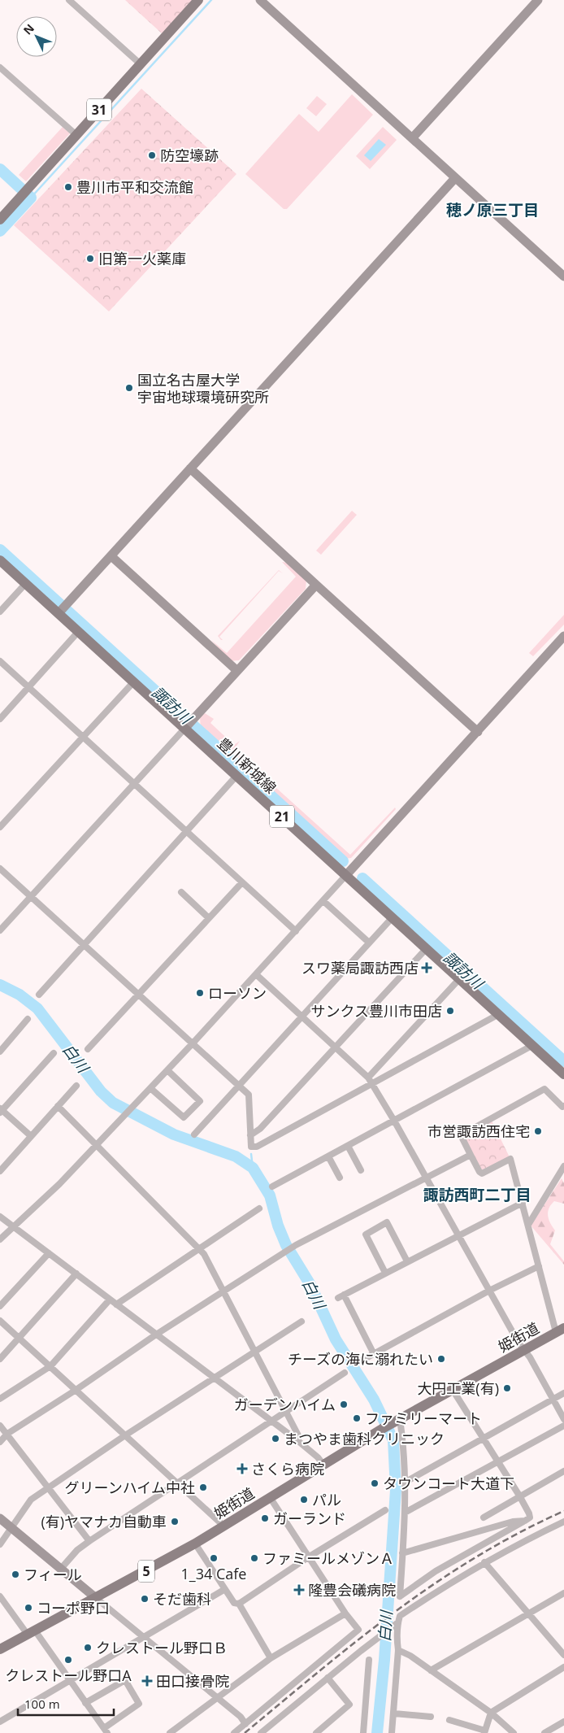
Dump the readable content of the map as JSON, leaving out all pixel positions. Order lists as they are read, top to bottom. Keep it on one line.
{"streets":{"main road":["31","豊川新城線","21","姫街道","5"]},"districts":["穂ノ原三丁目","諏訪西町二丁目"],"water":["諏訪川","白川"],"places":{"other":["防空壕跡","豊川市平和交流館","旧第一火薬庫","国立名古屋大学 宇宙地球環境研究所","ローソン","サンクス豊川市田店","市営諏訪西住宅","チーズの海に溺れたい","大円工業(有)","ガーデンハイム","ファミリーマート","まつやま歯科クリニック","タウンコート大道下","グリーンハイム中社","パル","ガーランド","(有)ヤマナカ自動車","1_34 Cafe","ファミールメゾンＡ","フィール","そだ歯科","コーポ野口","クレストール野口Ｂ","クレストール野口A"],"health":["スワ薬局諏訪西店","さくら病院","隆豊会礒病院","田口接骨院"]},"scale_bar":"100 m","north":"top left"}
